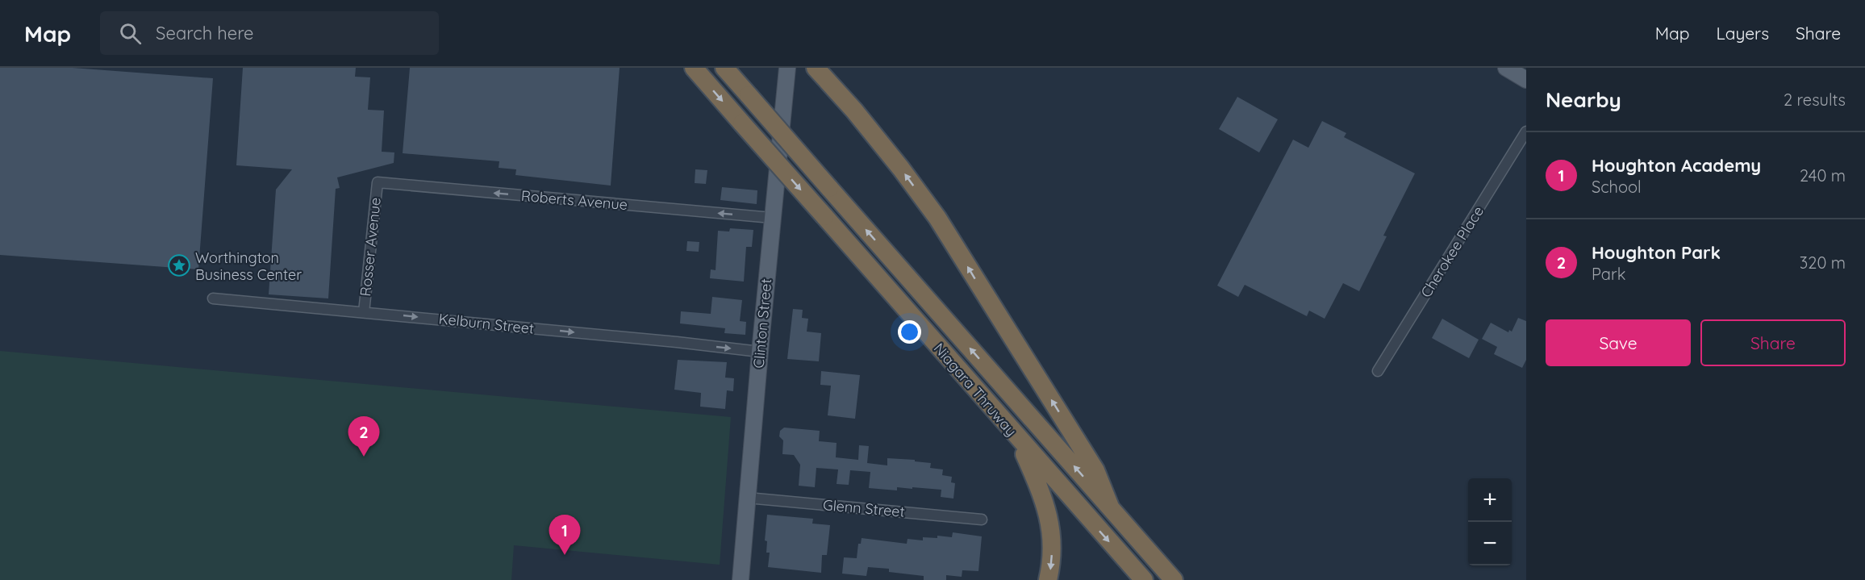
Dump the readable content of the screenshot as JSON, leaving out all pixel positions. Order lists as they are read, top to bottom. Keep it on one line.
{"streets":{"highway":["Niagara Thruway"],"main road":["Clinton Street"],"street":["Roberts Avenue","Rosser Avenue","Cherokee Place","Kelburn Street","Glenn Street"]},"crossings":[["Roberts Avenue","Rosser Avenue"],["Roberts Avenue","Clinton Street"],["Rosser Avenue","Kelburn Street"],["Kelburn Street","Clinton Street"],["Clinton Street","Glenn Street"]],"one_way":["Roberts Avenue","Kelburn Street"],"places":{"place":["Worthington Business Center"]},"page":{"header":"Map","search":"Search here","nav":["Map","Layers","Share"],"heading":["Nearby","2 results"],"list":[{"mark":"1","name":"Houghton Academy","note":"School","value":"240 m"},{"mark":"2","name":"Houghton Park","note":"Park","value":"320 m"}],"buttons":["Save","Share"],"pins":["2","1"],"map_buttons":["+","−"]}}
